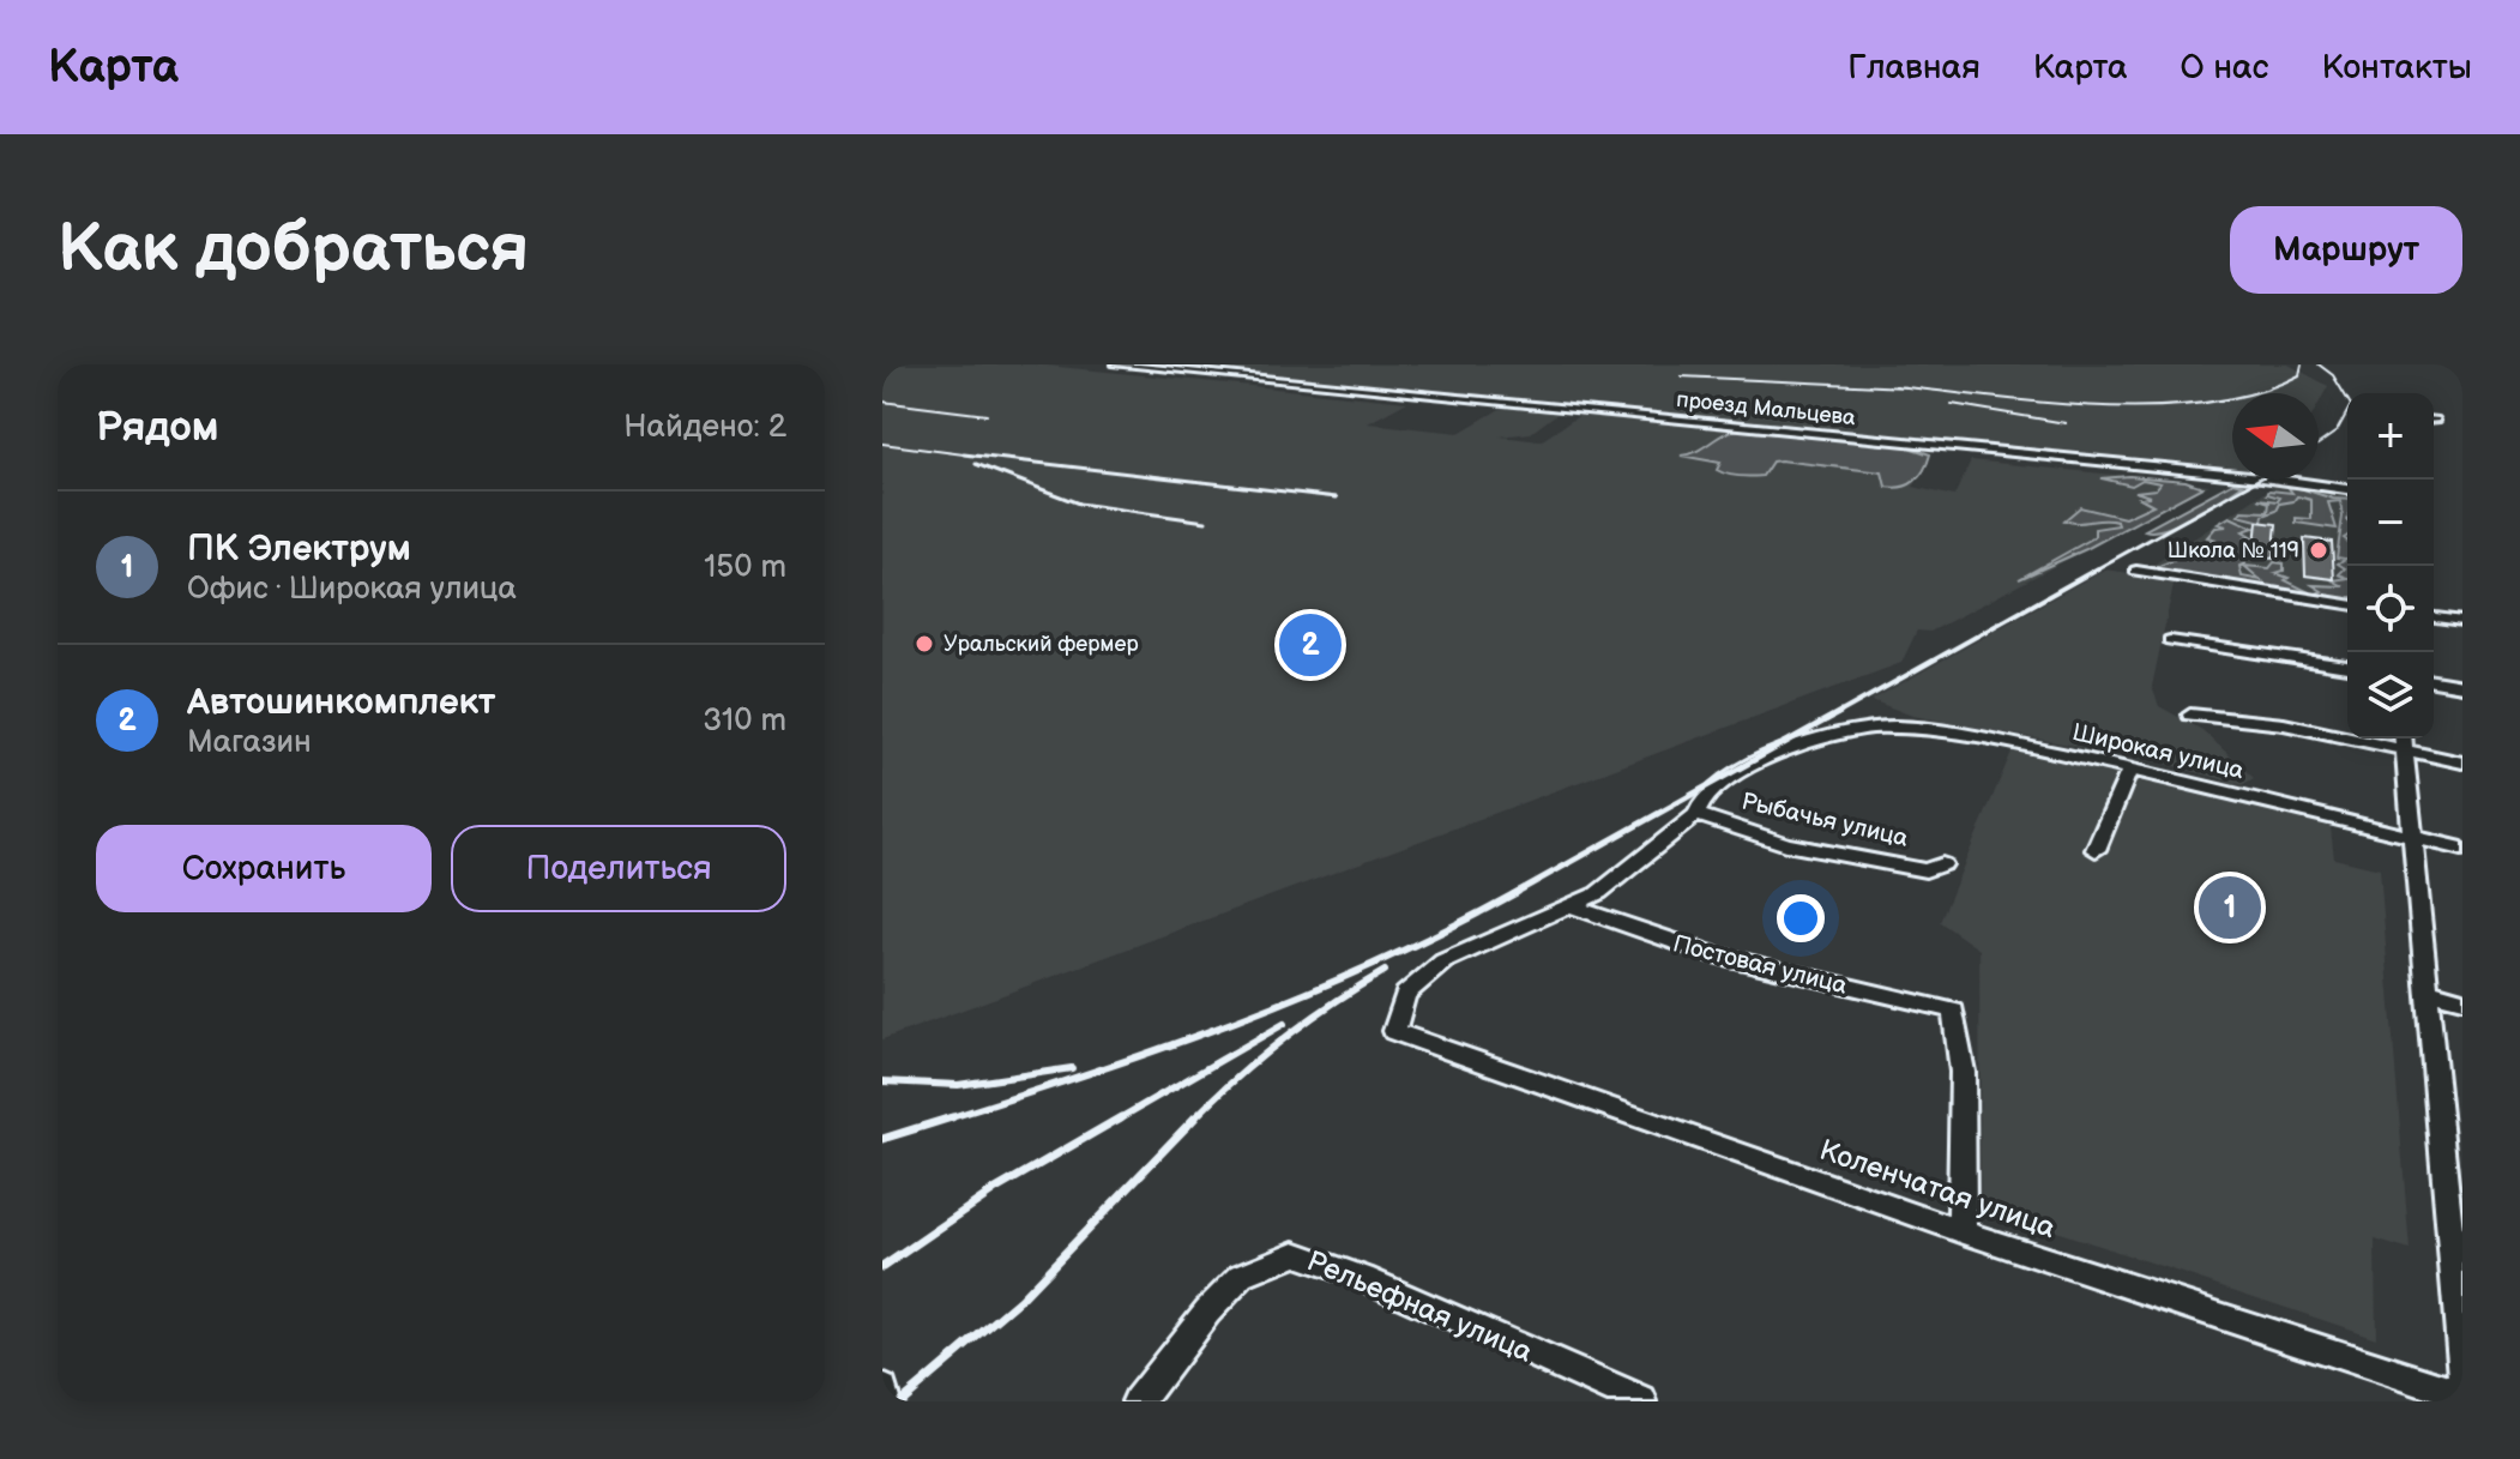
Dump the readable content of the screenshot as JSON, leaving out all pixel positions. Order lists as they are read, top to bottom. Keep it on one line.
{"streets":{"street":["проезд Мальцева","Широкая улица","Рыбачья улица","Постовая улица","Коленчатая улица","Рельефная улица"]},"crossings":[["Широкая улица","Рыбачья улица"],["Широкая улица","Постовая улица"],["Широкая улица","Коленчатая улица"],["Постовая улица","Коленчатая улица"]],"places":["Школа № 119","Уральский фермер"],"north":"left","page":{"header":"Карта","nav":["Главная","Карта","О нас","Контакты"],"buttons":["Маршрут",["Сохранить","Поделиться"]],"title":"Как добраться","heading":["Рядом","Найдено: 2"],"map_buttons":["+","−"],"list":[{"mark":"1","name":"ПК Электрум","note":"Офис · Широкая улица","value":"150 m"},{"mark":"2","name":"Автошинкомплект","note":"Магазин","value":"310 m"}],"pins":["2","1"]}}
